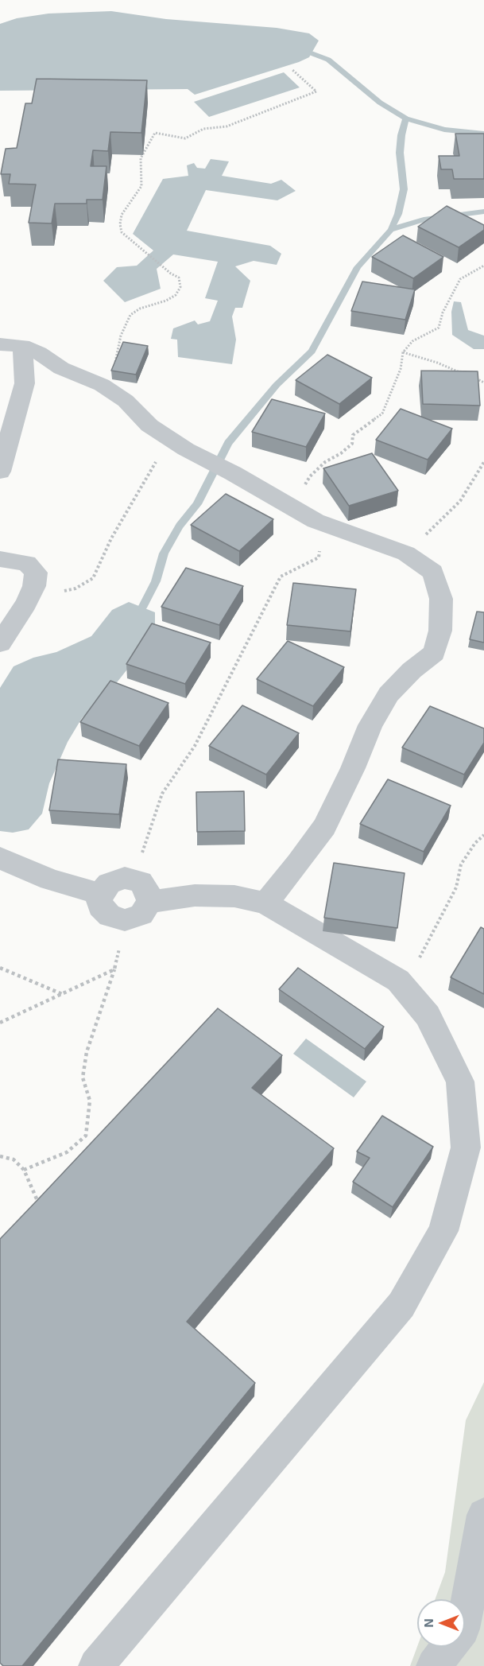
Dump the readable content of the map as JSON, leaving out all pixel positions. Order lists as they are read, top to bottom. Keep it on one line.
{"north":"left"}
